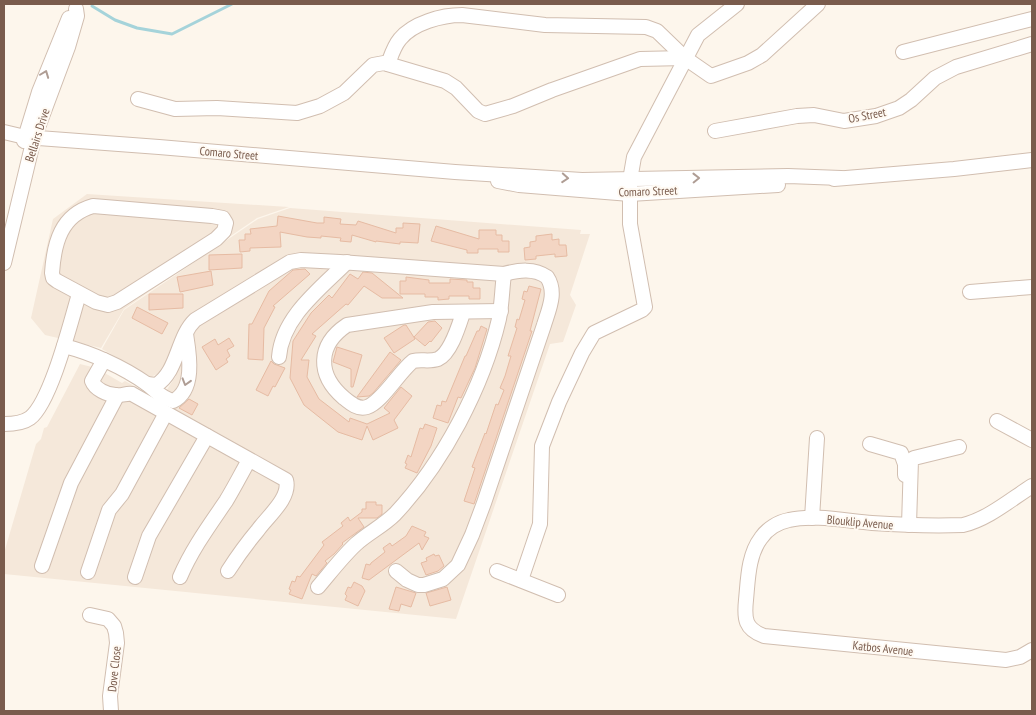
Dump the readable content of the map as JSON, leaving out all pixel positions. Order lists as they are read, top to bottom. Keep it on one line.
{"streets":{"street":["Os Street","Bellairs Drive","Comaro Street","Blouklip Avenue","Katbos Avenue","Dove Close"]},"crossings":[["Bellairs Drive","Comaro Street"],["Blouklip Avenue","Katbos Avenue"]]}
